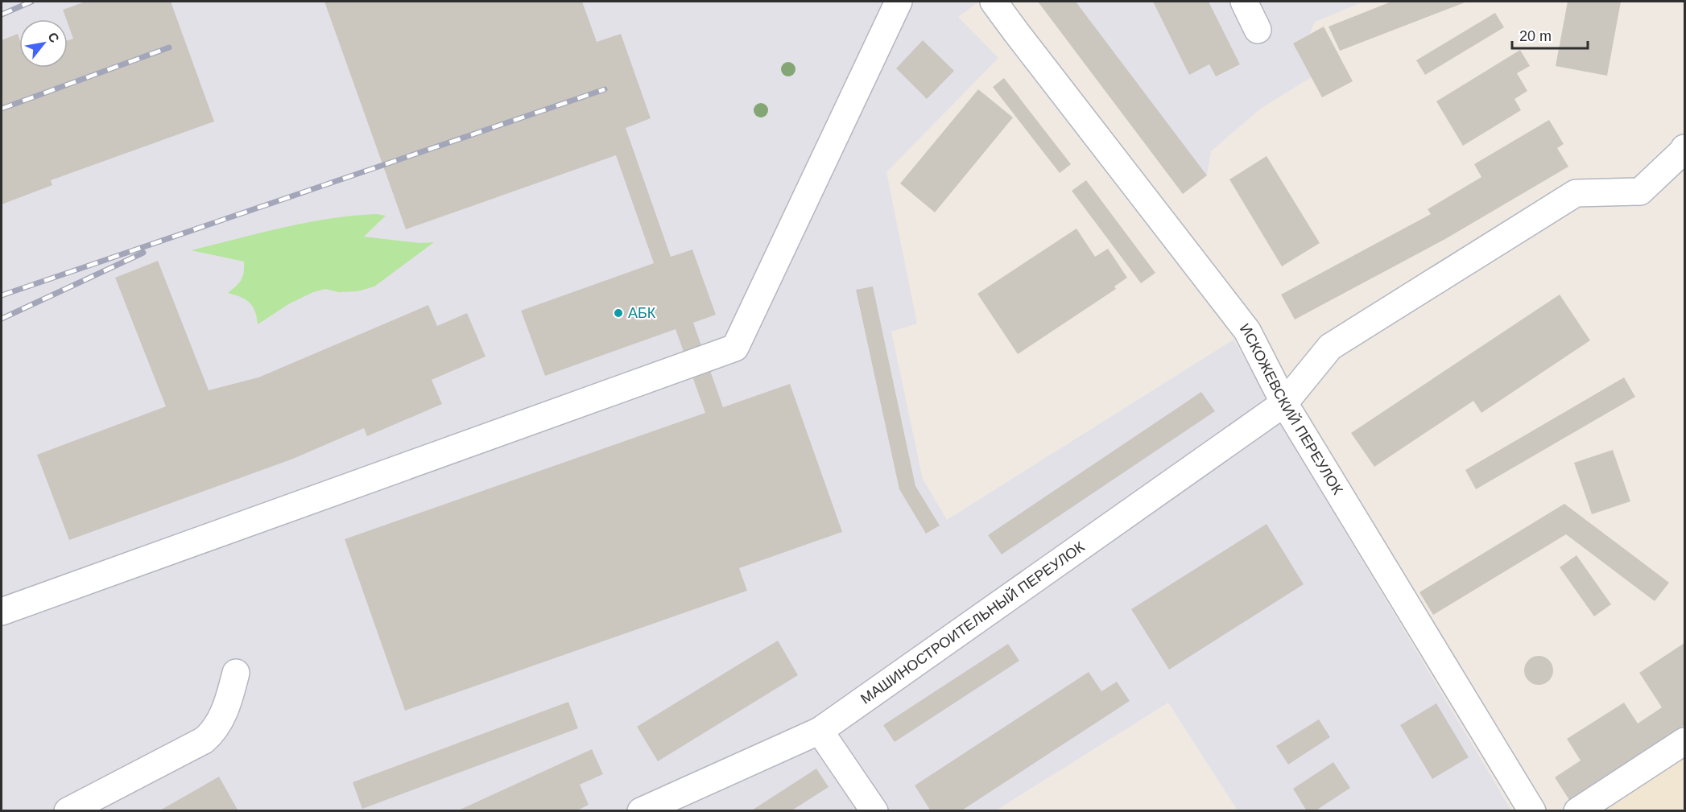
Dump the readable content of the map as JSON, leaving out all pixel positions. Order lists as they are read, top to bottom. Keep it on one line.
{"streets":{"street":["ИСКОЖЕВСКИЙ ПЕРЕУЛОК","МАШИНОСТРОИТЕЛЬНЫЙ ПЕРЕУЛОК"]},"crossings":[["ИСКОЖЕВСКИЙ ПЕРЕУЛОК","МАШИНОСТРОИТЕЛЬНЫЙ ПЕРЕУЛОК"]],"places":["АБК"],"scale_bar":"20 m","north":"top right"}
